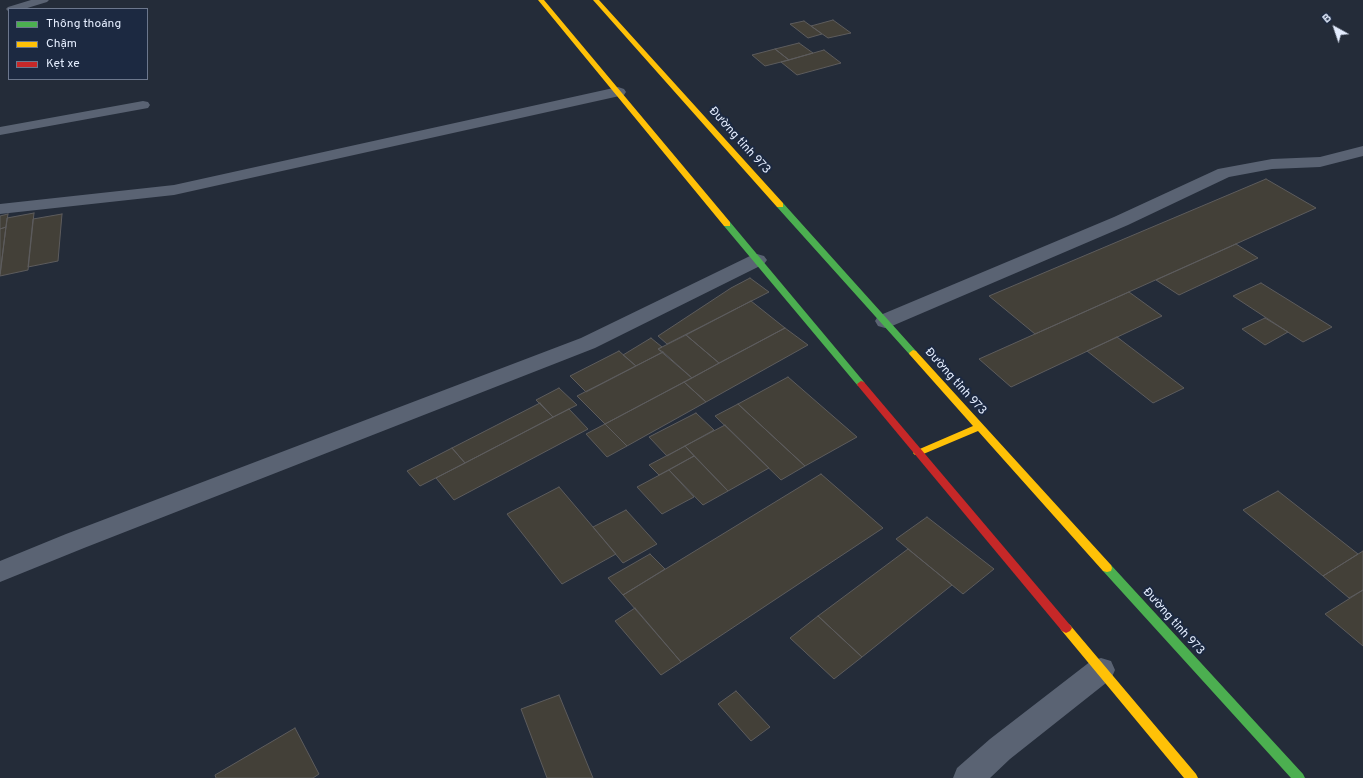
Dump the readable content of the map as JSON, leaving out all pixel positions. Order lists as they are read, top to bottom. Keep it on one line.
{"streets":{"main road":["Đường tỉnh 973"]},"legend":["Thông thoáng","Chậm","Kẹt xe"],"north":"top left"}
